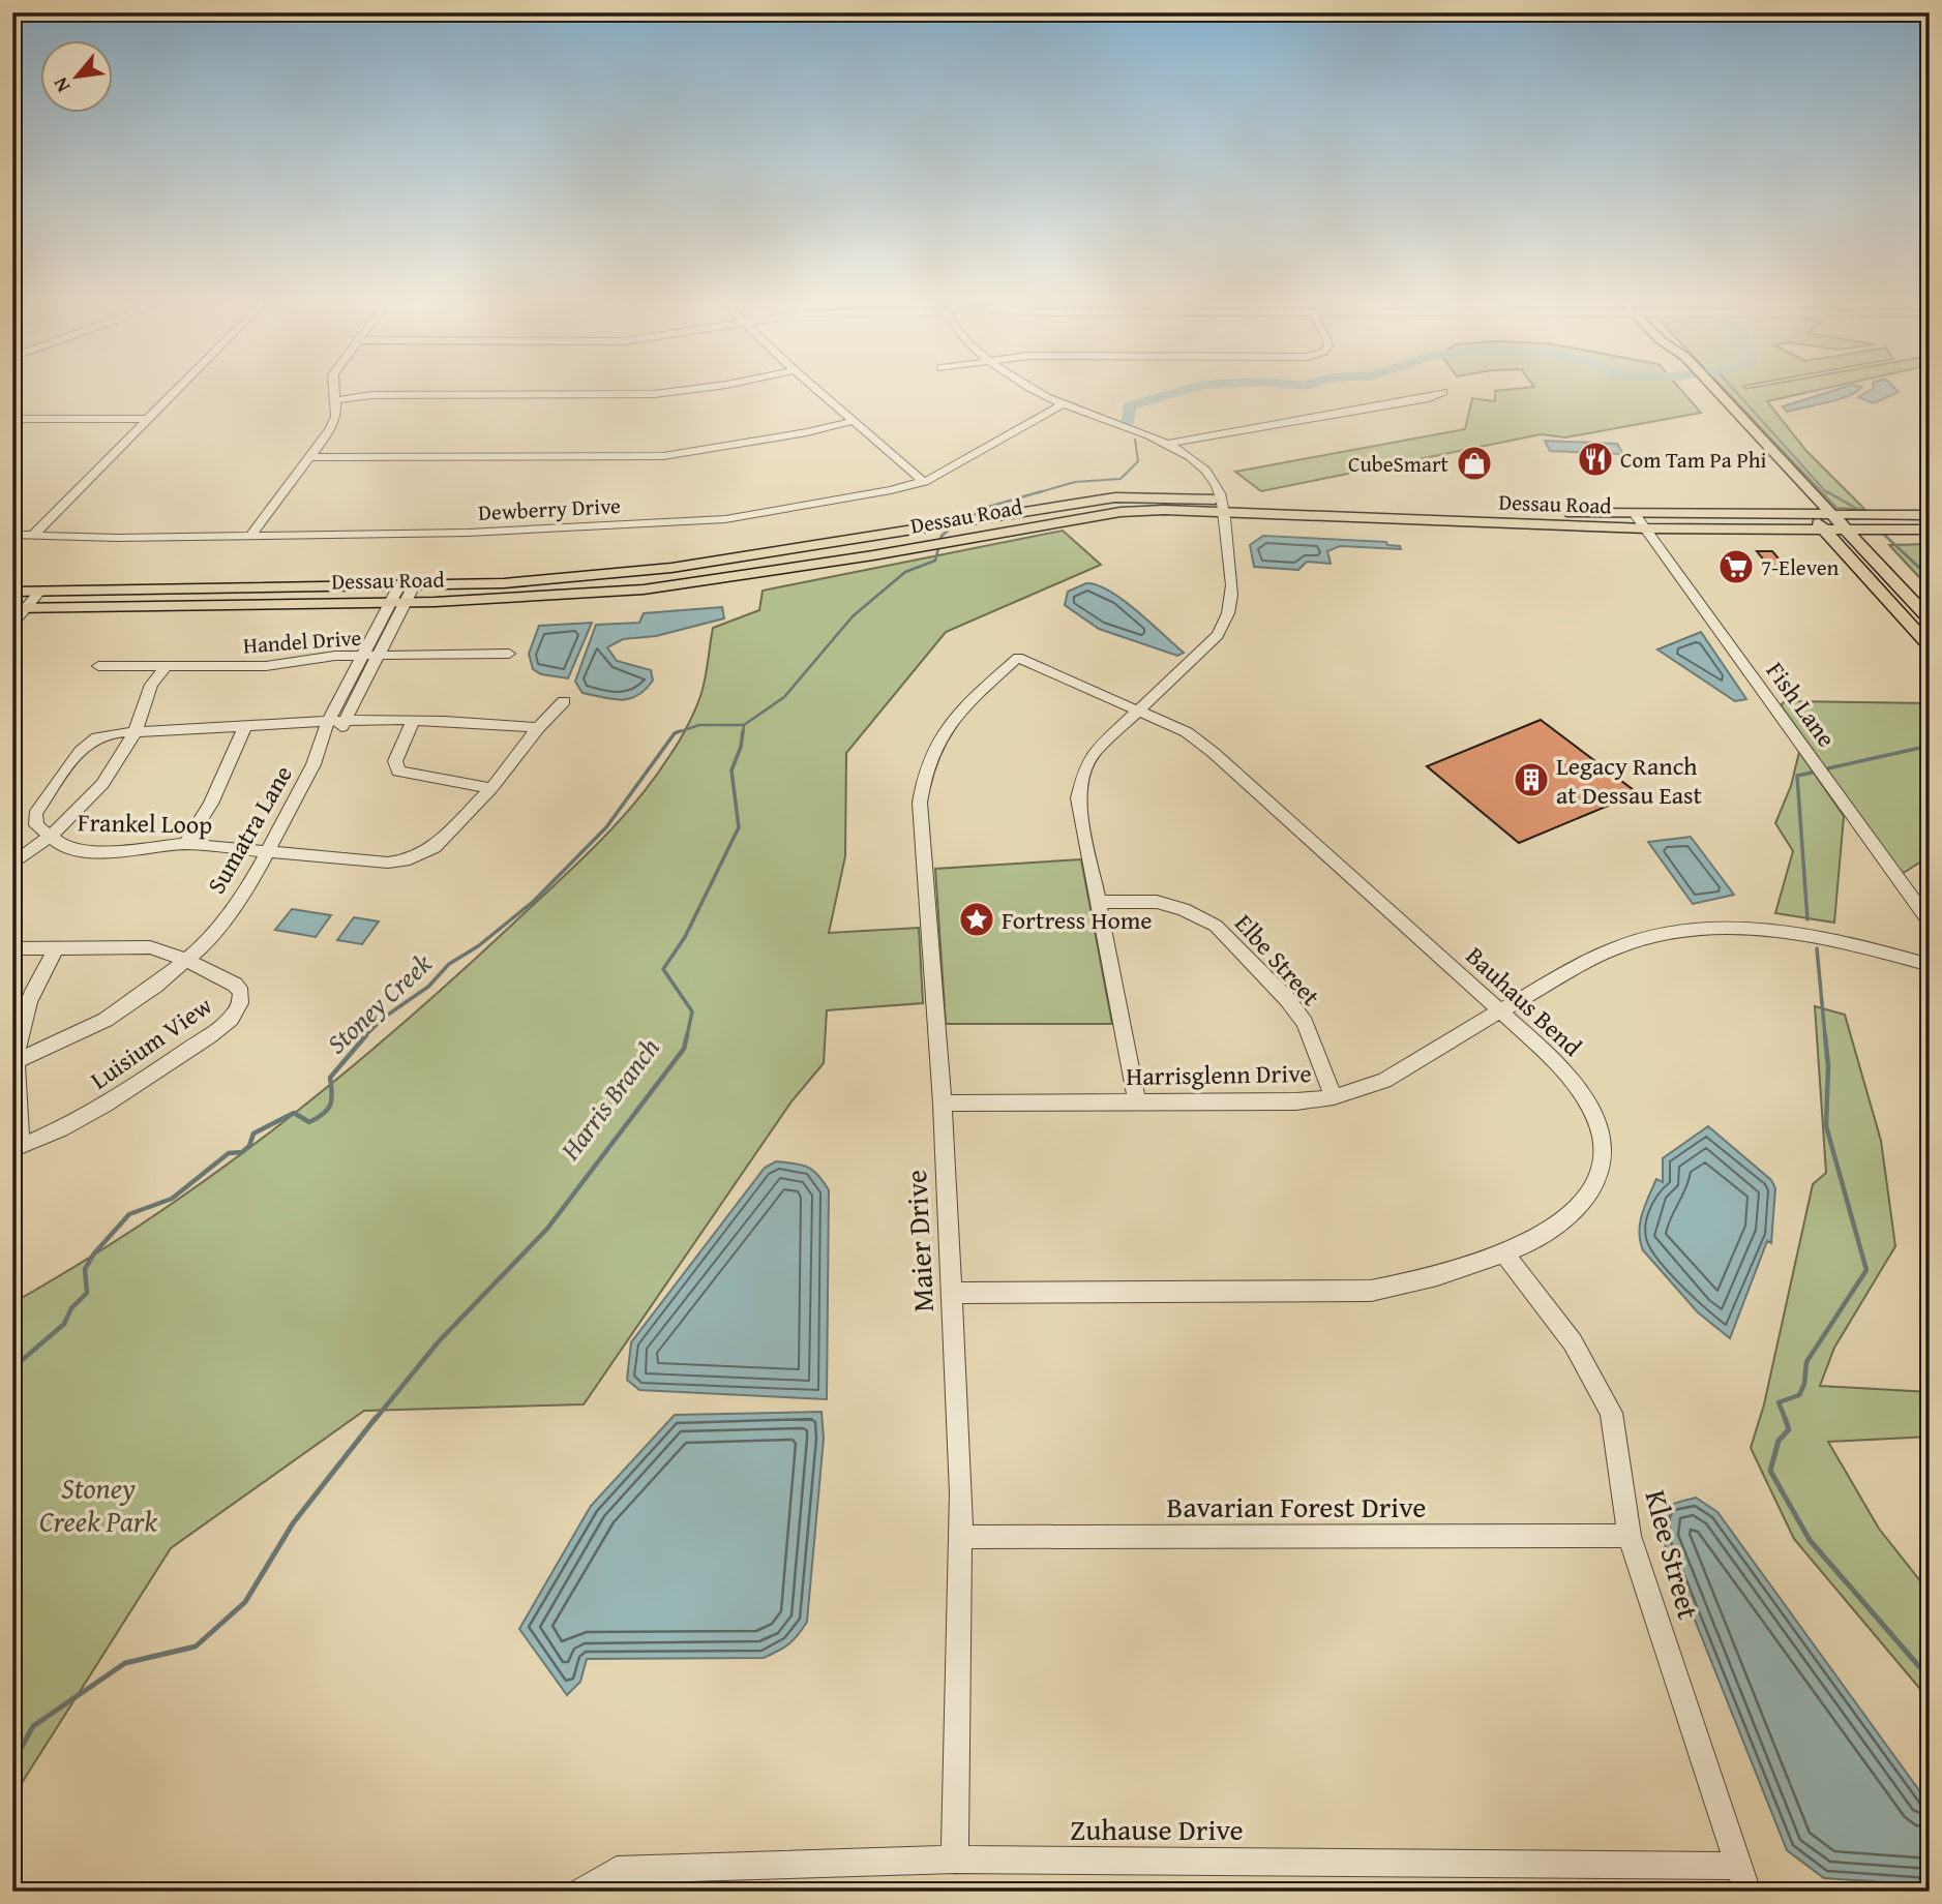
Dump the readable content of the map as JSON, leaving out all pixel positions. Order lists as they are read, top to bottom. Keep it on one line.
{"streets":{"main road":["Dessau Road"],"street":["Dewberry Drive","Handel Drive","Fish Lane","Frankel Loop","Sumatra Lane","Elbe Street","Bauhaus Bend","Luisium View","Harrisglenn Drive","Maier Drive","Bavarian Forest Drive","Klee Street","Zuhause Drive"]},"crossings":[["Dessau Road","Fish Lane"],["Dessau Road","Sumatra Lane"],["Handel Drive","Sumatra Lane"],["Frankel Loop","Sumatra Lane"],["Sumatra Lane","Luisium View"],["Elbe Street","Harrisglenn Drive"],["Bauhaus Bend","Harrisglenn Drive"],["Bauhaus Bend","Maier Drive"],["Bauhaus Bend","Klee Street"],["Harrisglenn Drive","Maier Drive"],["Maier Drive","Bavarian Forest Drive"],["Maier Drive","Zuhause Drive"],["Bavarian Forest Drive","Klee Street"],["Klee Street","Zuhause Drive"]],"water":["Stoney Creek","Harris Branch"],"parks":["Stoney Creek Park"],"places":{"restaurant":["Com Tam Pa Phi"],"shop":["CubeSmart"],"supermarket":["7-Eleven"],"building":["Legacy Ranch at Dessau East"],"place":["Fortress Home"]},"north":"bottom left"}
